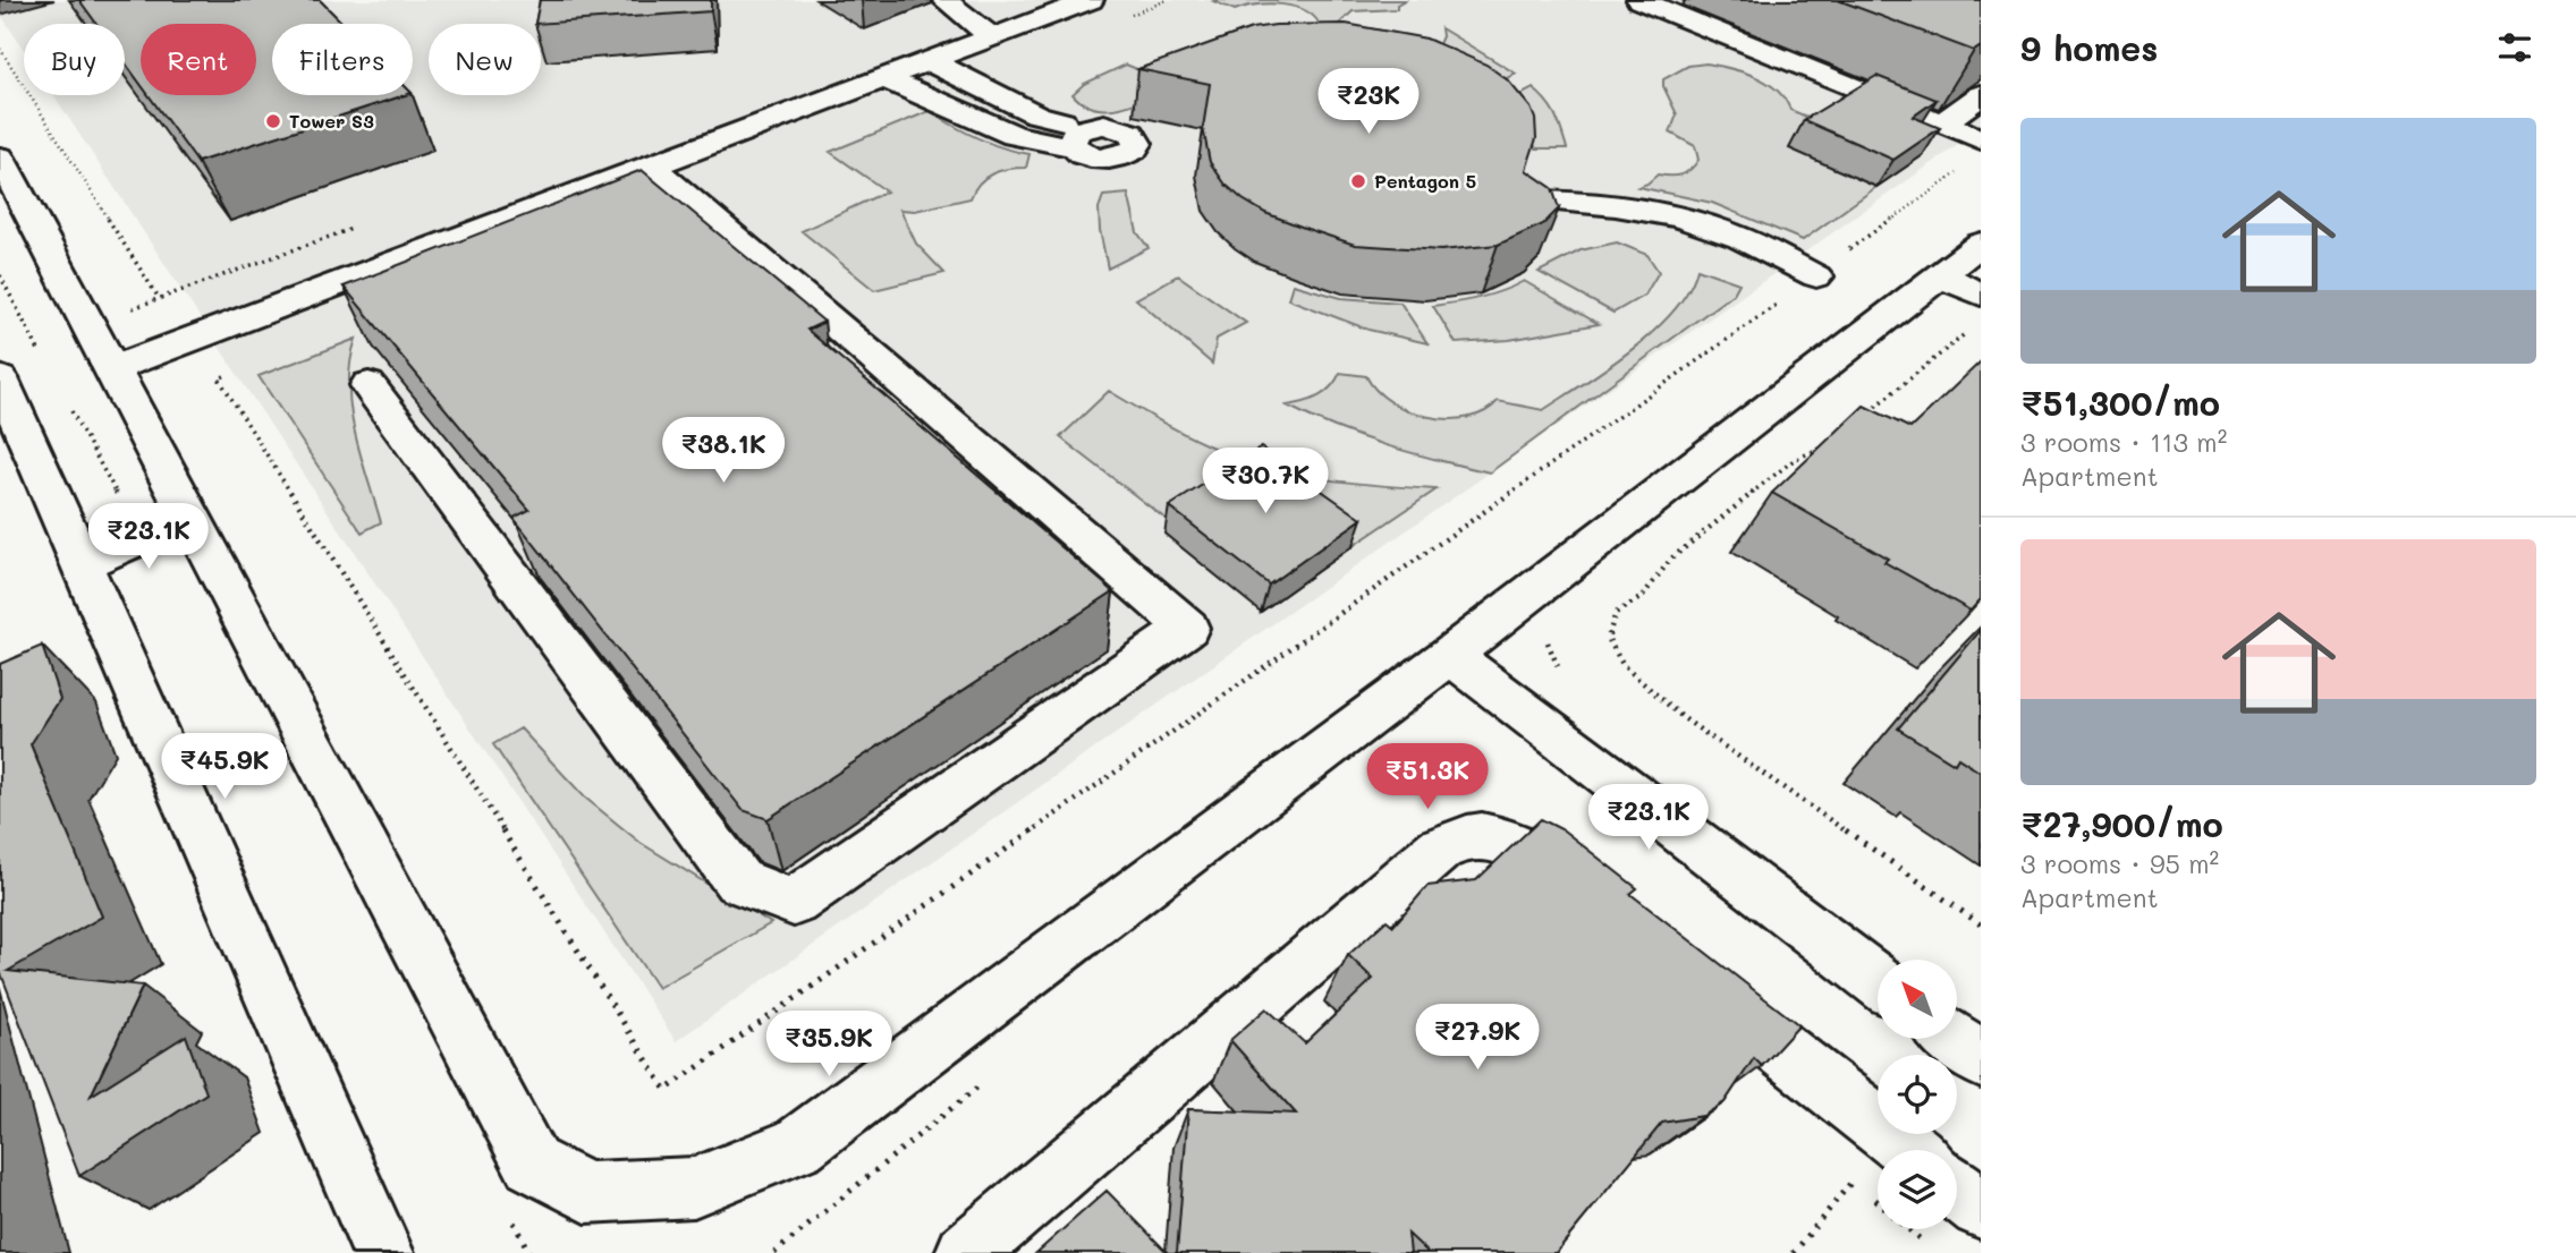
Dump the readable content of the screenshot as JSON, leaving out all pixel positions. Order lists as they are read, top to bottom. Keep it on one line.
{"places":["Tower S3","Pentagon 5"],"north":"top left","page":{"heading":"9 homes","chip":["Buy","Rent","Filters","New"],"price":["₹23K","₹38.1K","₹30.7K","₹23.1K","₹45.9K","₹51.3K","₹23.1K","₹27.9K","₹35.9K"],"list":[{"name":"₹51,300/mo","note":"3 rooms · 113 m² · Apartment"},{"name":"₹27,900/mo","note":"3 rooms · 95 m² · Apartment"}]}}
